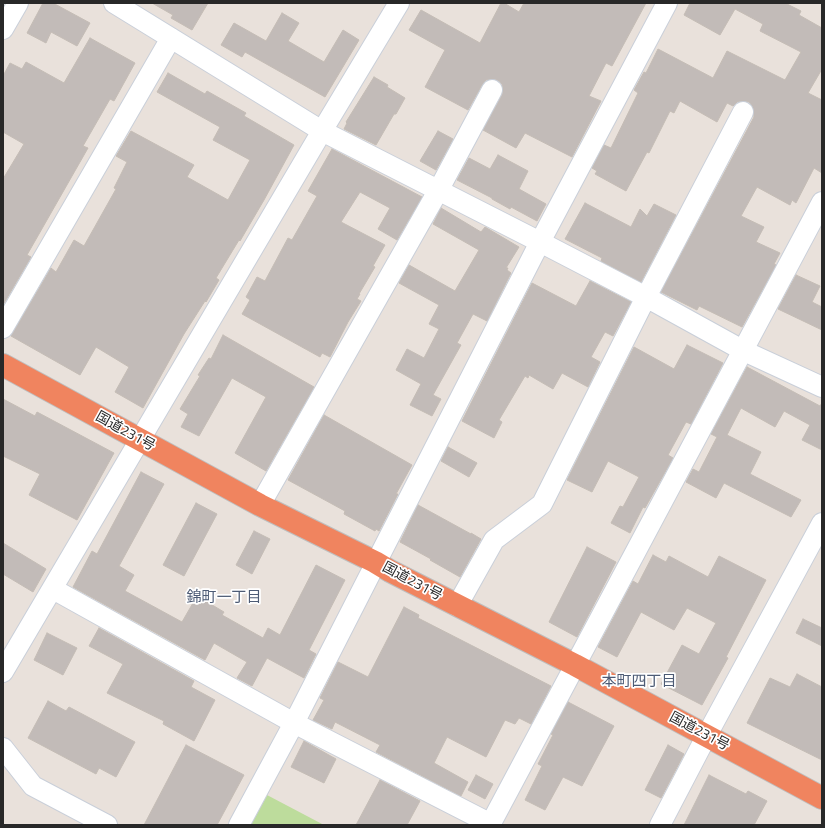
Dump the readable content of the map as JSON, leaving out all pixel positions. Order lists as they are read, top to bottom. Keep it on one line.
{"streets":{"highway":["国道231号"]},"districts":["錦町一丁目","本町四丁目"]}
